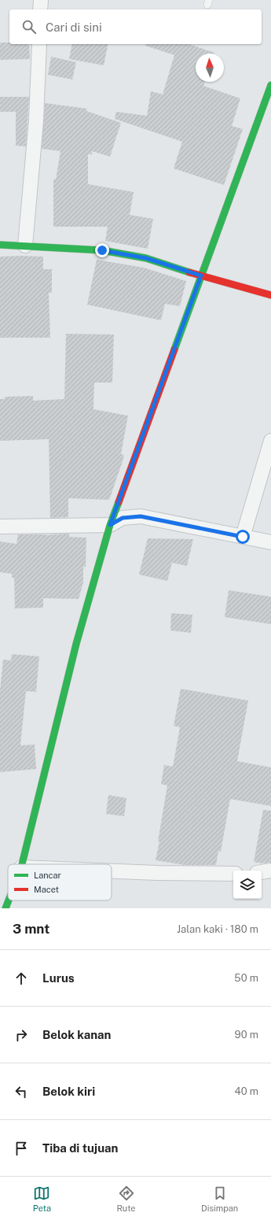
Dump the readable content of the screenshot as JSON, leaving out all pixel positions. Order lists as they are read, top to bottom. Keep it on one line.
{"legend":["Lancar","Macet"],"north":"top","page":{"search":"Cari di sini","heading":["3 mnt","Jalan kaki · 180 m"],"list":[["Lurus","50 m"],["Belok kanan","90 m"],["Belok kiri","40 m"],"Tiba di tujuan"],"nav":["Peta","Rute","Disimpan"]}}
